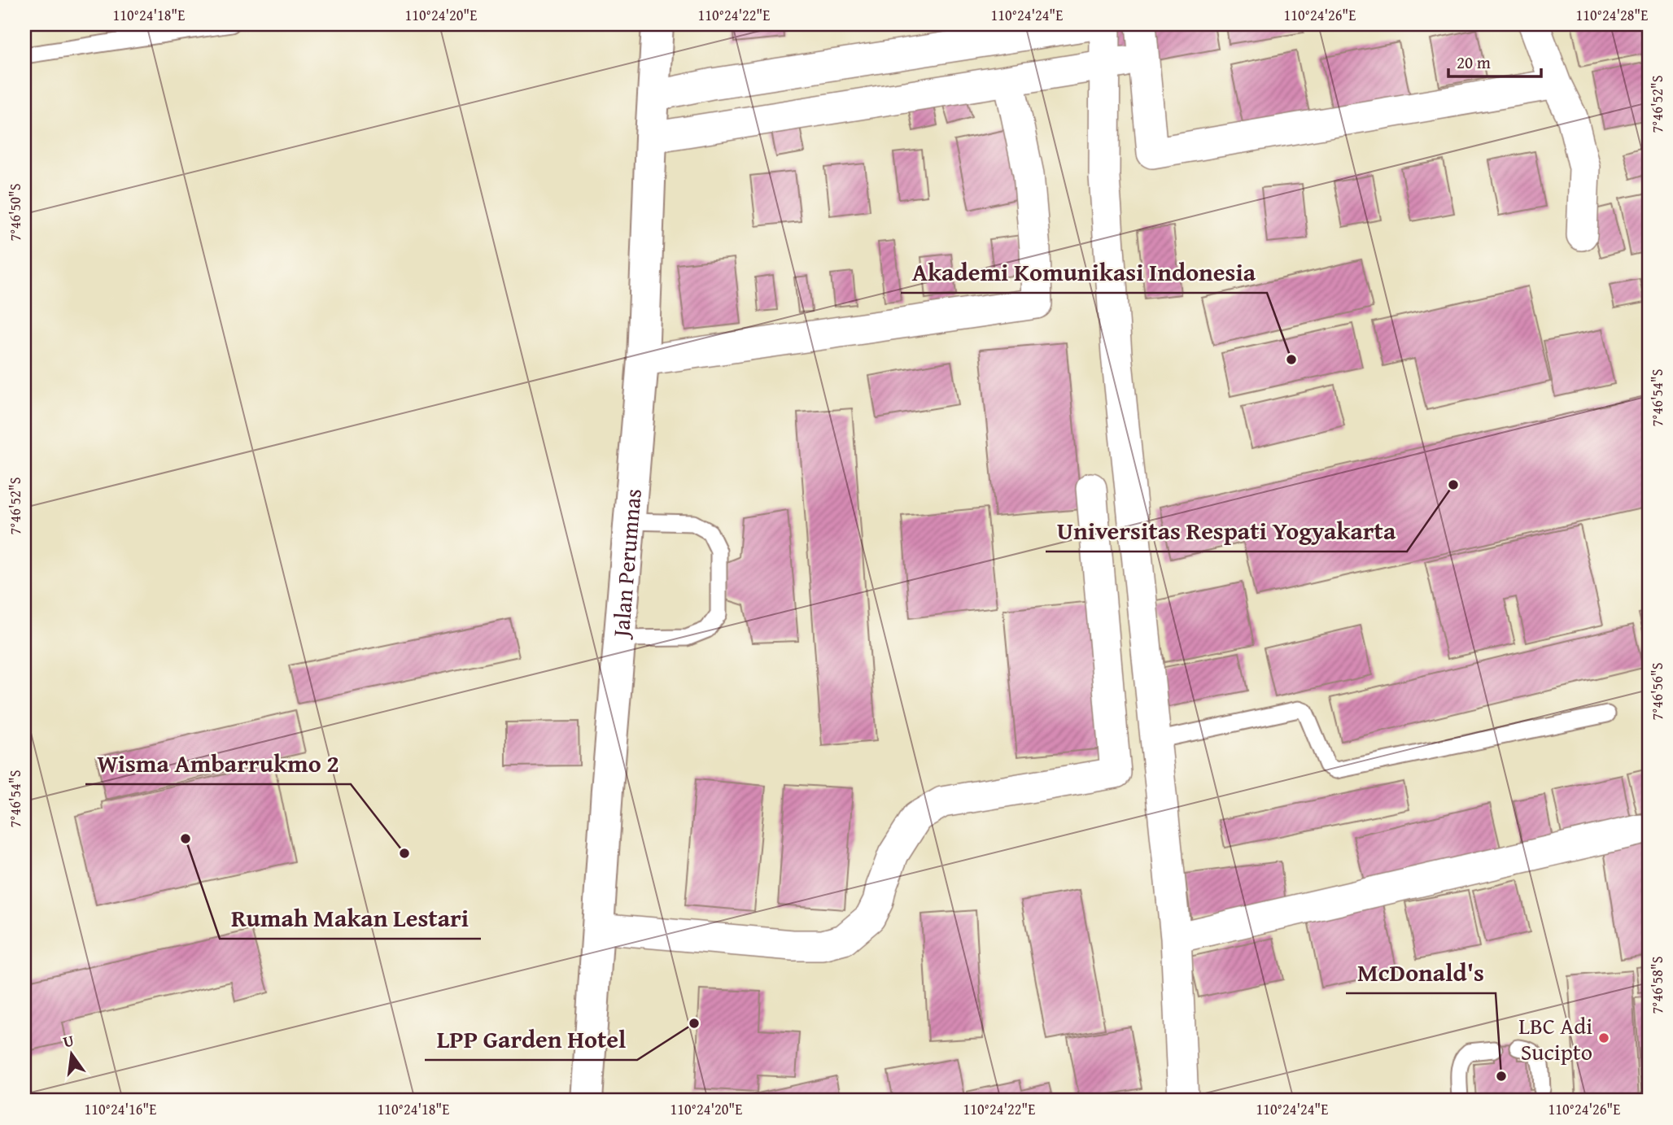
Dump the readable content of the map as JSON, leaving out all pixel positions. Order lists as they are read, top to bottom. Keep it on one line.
{"streets":{"street":["Jalan Perumnas"]},"places":["Akademi Komunikasi Indonesia","Universitas Respati Yogyakarta","Rumah Makan Lestari","Wisma Ambarrukmo 2","LPP Garden Hotel","LBC Adi Sucipto","McDonald's"],"scale_bar":"20 m","north":"top","coordinates":["110°24'18\"E","110°24'20\"E","110°24'22\"E","110°24'24\"E","110°24'26\"E","110°24'28\"E","7°46'52\"S","7°46'50\"S","7°46'54\"S","7°46'56\"S","7°46'58\"S","110°24'16\"E"]}
